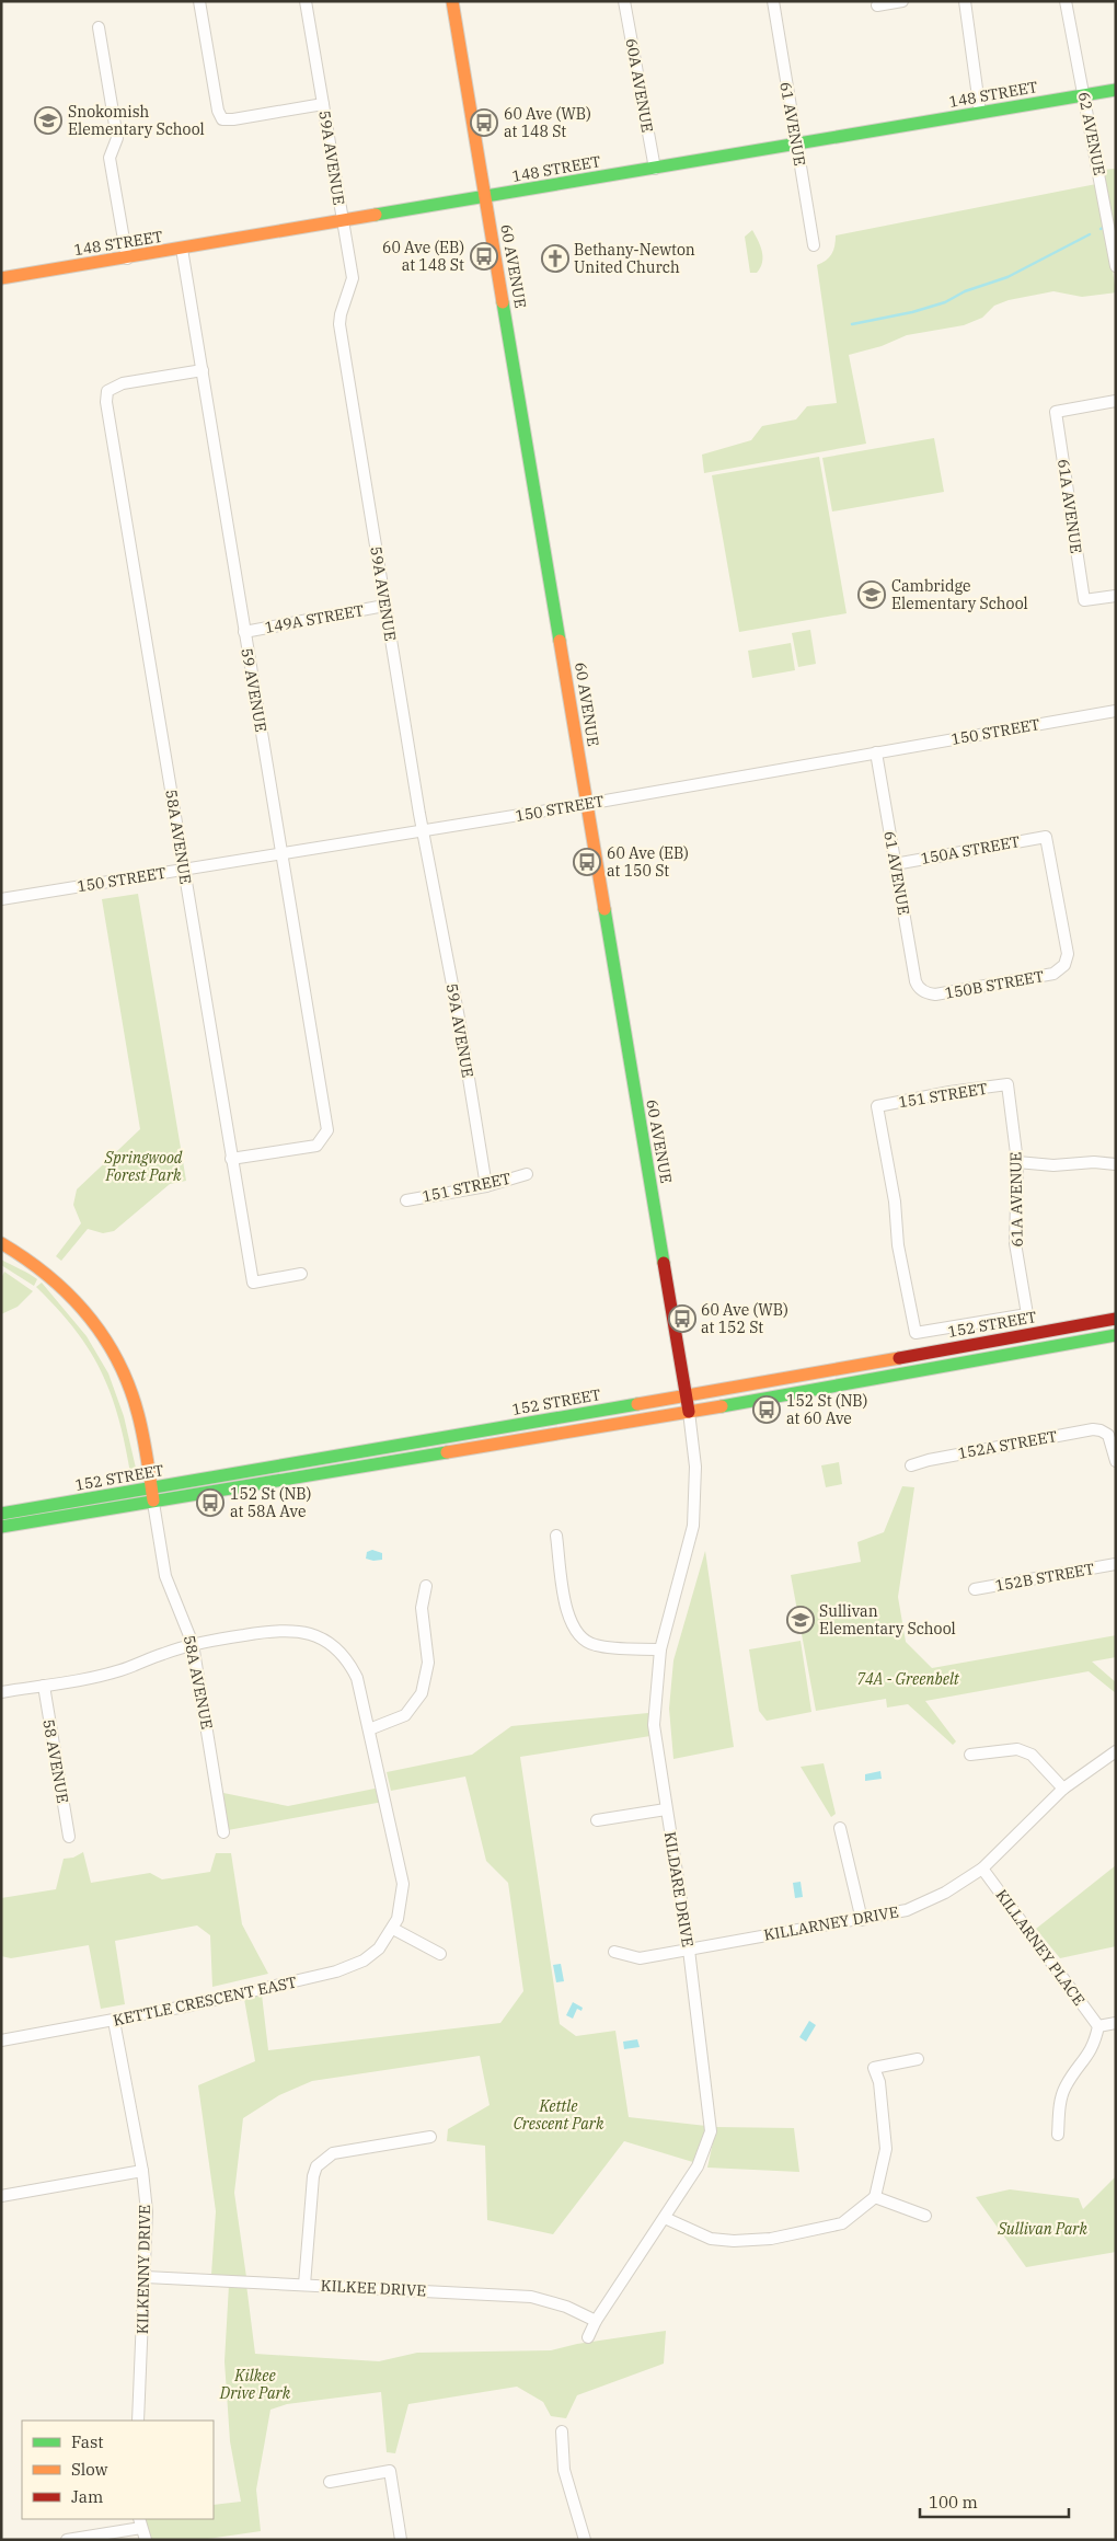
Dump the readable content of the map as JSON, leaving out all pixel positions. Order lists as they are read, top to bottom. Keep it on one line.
{"streets":{"main road":["148 STREET","60 AVENUE","152 STREET"],"street":["60A AVENUE","61 AVENUE","62 AVENUE","59A AVENUE","61A AVENUE","149A STREET","59 AVENUE","150 STREET","58A AVENUE","150A STREET","150B STREET","151 STREET","152A STREET","152B STREET","58 AVENUE","KILDARE DRIVE","KILLARNEY DRIVE","KILLARNEY PLACE","KETTLE CRESCENT EAST","KILKENNY DRIVE","KILKEE DRIVE"]},"crossings":[["60A AVENUE","148 STREET"],["148 STREET","61 AVENUE"],["148 STREET","62 AVENUE"],["148 STREET","59A AVENUE"],["148 STREET","60 AVENUE"],["148 STREET","59 AVENUE"],["61 AVENUE","150 STREET"],["61 AVENUE","150A STREET"],["61 AVENUE","150B STREET"],["59A AVENUE","149A STREET"],["59A AVENUE","150 STREET"],["59A AVENUE","151 STREET"],["60 AVENUE","150 STREET"],["60 AVENUE","152 STREET"],["60 AVENUE","KILDARE DRIVE"],["61A AVENUE","151 STREET"],["149A STREET","59 AVENUE"],["59 AVENUE","150 STREET"],["59 AVENUE","58A AVENUE"],["150 STREET","58A AVENUE"],["58A AVENUE","152 STREET"],["150A STREET","150B STREET"],["152 STREET","KILDARE DRIVE"],["KILDARE DRIVE","KILLARNEY DRIVE"],["KILDARE DRIVE","KILKEE DRIVE"],["KILLARNEY DRIVE","KILLARNEY PLACE"],["KETTLE CRESCENT EAST","KILKENNY DRIVE"],["KILKENNY DRIVE","KILKEE DRIVE"]],"parks":["Springwood Forest Park","74A - Greenbelt","Kettle Crescent Park","Sullivan Park","Kilkee Drive Park"],"places":{"school or university":["Snokomish Elementary School","Cambridge Elementary School","Sullivan Elementary School"],"bus stop":["60 Ave (WB) at 148 St","60 Ave (EB) at 148 St","60 Ave (EB) at 150 St","60 Ave (WB) at 152 St","152 St (NB) at 60 Ave","152 St (NB) at 58A Ave"],"church":["Bethany-Newton United Church"]},"legend":["Fast","Slow","Jam"],"scale_bar":"100 m"}
